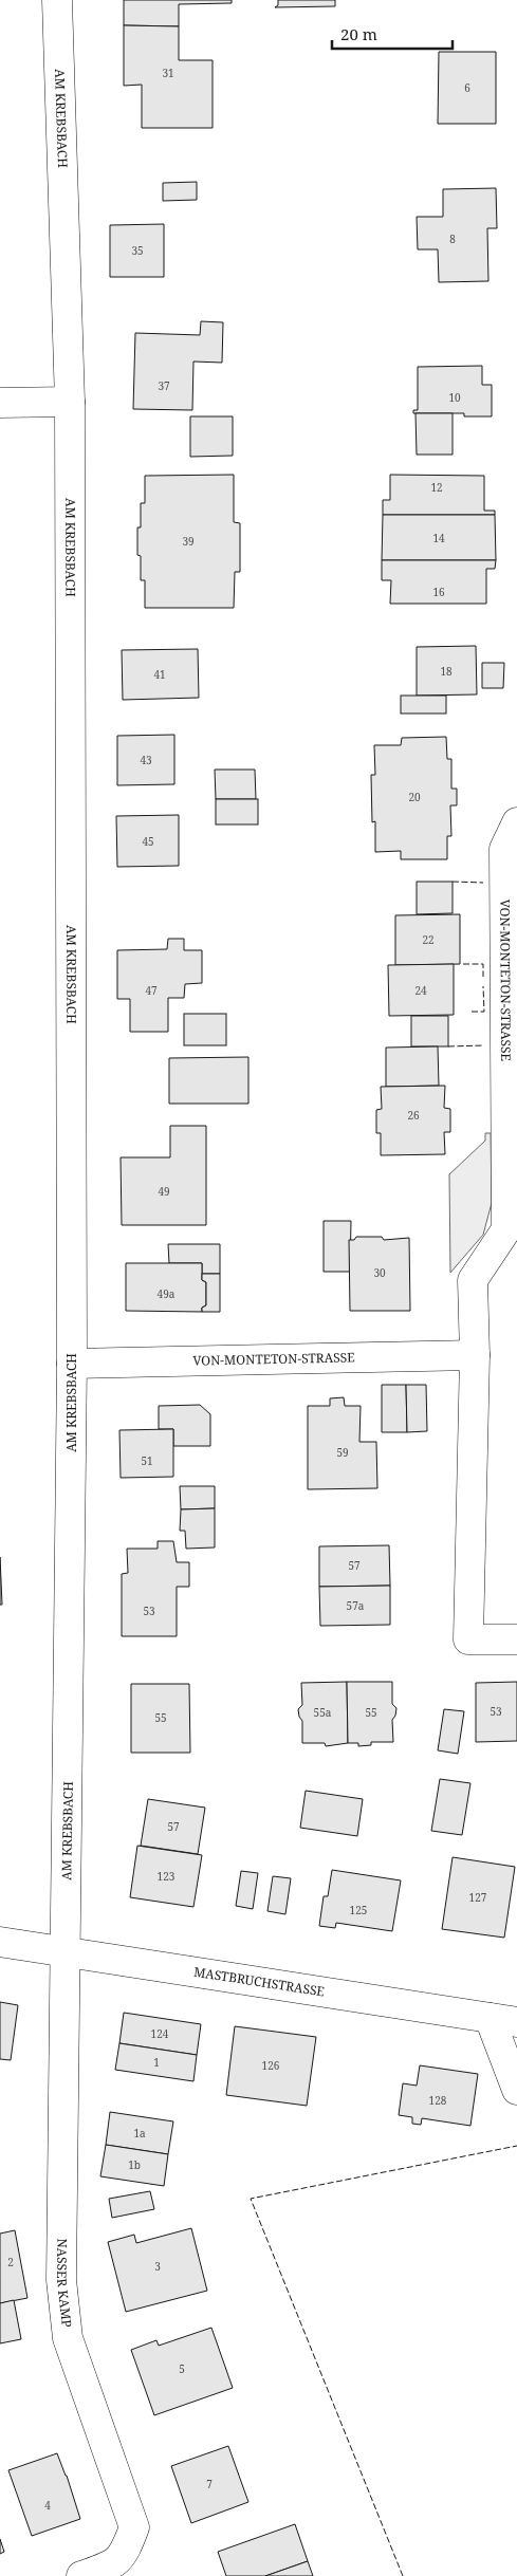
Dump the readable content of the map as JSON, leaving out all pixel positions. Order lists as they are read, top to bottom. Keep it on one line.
{"streets":{"street":["AM KREBSBACH","VON-MONTETON-STRASSE","MASTBRUCHSTRASSE","NASSER KAMP"]},"crossings":[["AM KREBSBACH","VON-MONTETON-STRASSE"],["AM KREBSBACH","MASTBRUCHSTRASSE"],["AM KREBSBACH","NASSER KAMP"],["MASTBRUCHSTRASSE","NASSER KAMP"]],"house_numbers":["31","6","8","35","37","10","12","14","39","16","18","41","43","20","45","22","47","24","26","49","30","49a","59","51","57","57a","53","53","55a","55","55","57","123","127","125","124","1","126","128","1a","1b","2","3","5","7","4"],"scale_bar":"20 m"}
